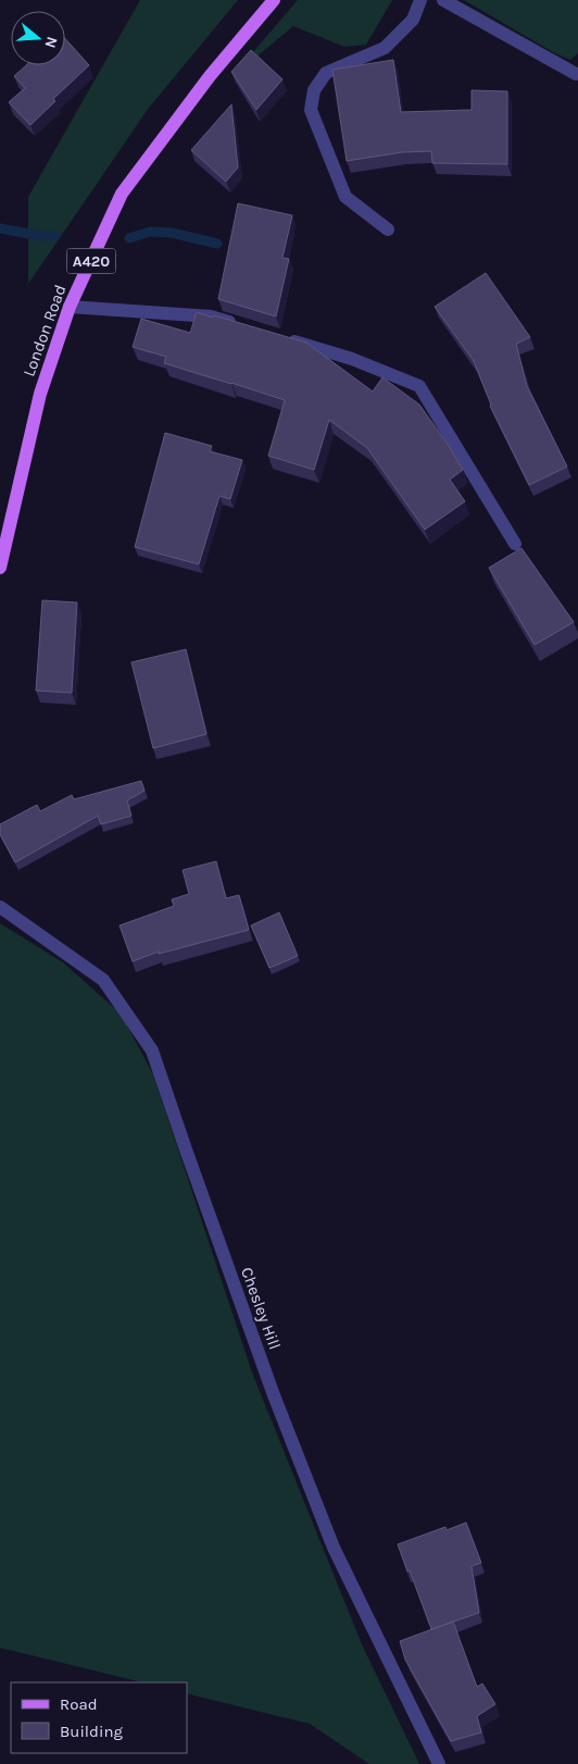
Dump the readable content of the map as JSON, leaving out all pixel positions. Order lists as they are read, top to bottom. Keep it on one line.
{"streets":{"main road":["A420","London Road"],"street":["Chesley Hill"]},"legend":["Road","Building"],"north":"right"}
